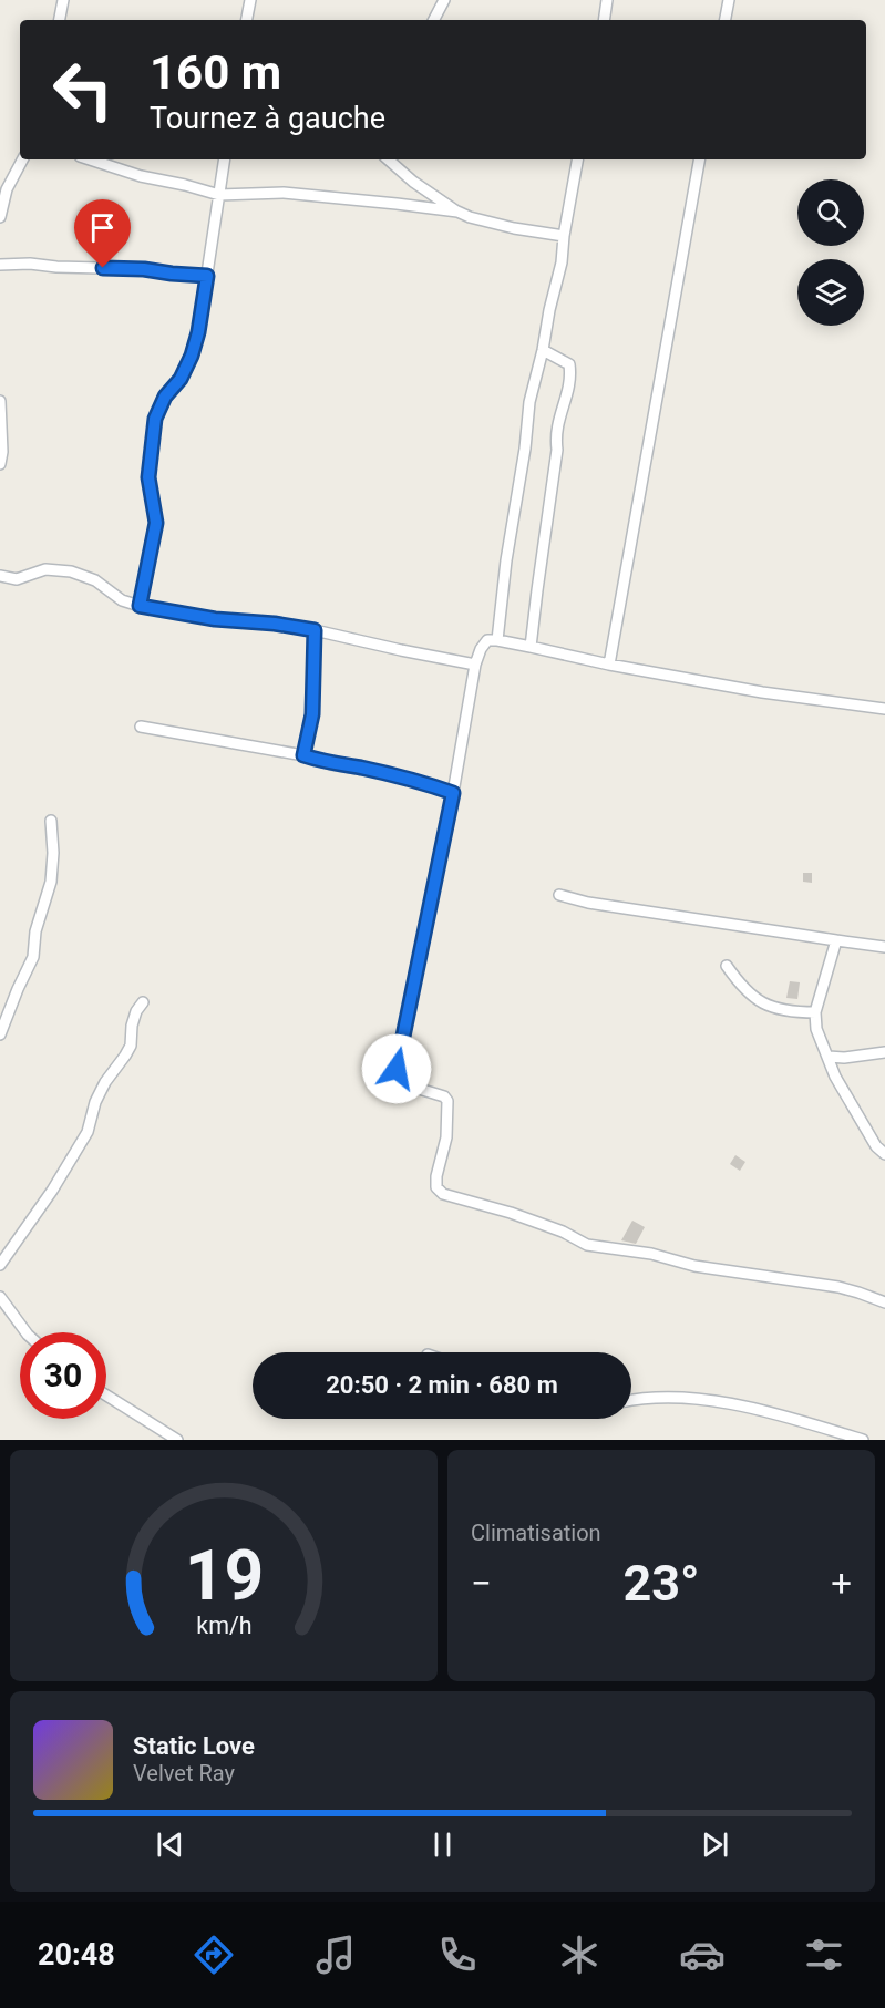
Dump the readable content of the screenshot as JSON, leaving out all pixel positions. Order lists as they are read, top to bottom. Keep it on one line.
{"page":{"turn":["160 m","Tournez à gauche"],"limit":"30","trip":"20:50 · 2 min · 680 m","tile":"Climatisation","heat":["−","23°","+"],"song":["Static Love","Velvet Ray"],"tabs":"20:48","gauge":["19","km/h"]}}
